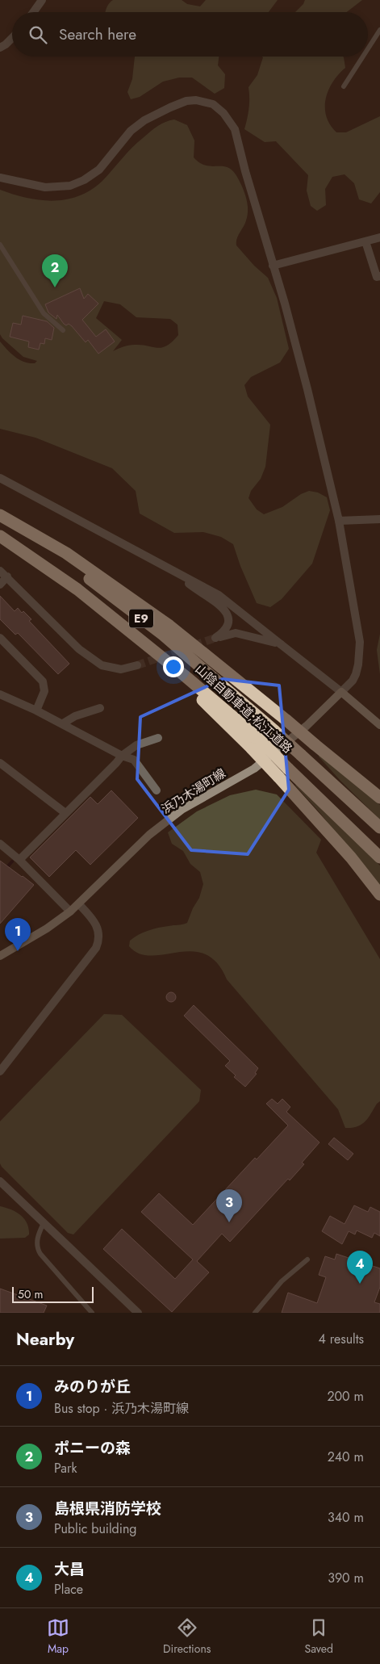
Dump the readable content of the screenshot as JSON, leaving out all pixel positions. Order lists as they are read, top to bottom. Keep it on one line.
{"streets":{"highway":["E9","山陰自動車道;松江道路"],"main road":["浜乃木湯町線"]},"scale_bar":"50 m","page":{"search":"Search here","pins":["2","1","3","4"],"scale":"50 m","heading":["Nearby","4 results"],"list":[{"mark":"1","name":"みのりが丘","note":"Bus stop · 浜乃木湯町線","value":"200 m"},{"mark":"2","name":"ポニーの森","note":"Park","value":"240 m"},{"mark":"3","name":"島根県消防学校","note":"Public building","value":"340 m"},{"mark":"4","name":"大昌","note":"Place","value":"390 m"}],"nav":["Map","Directions","Saved"]}}
